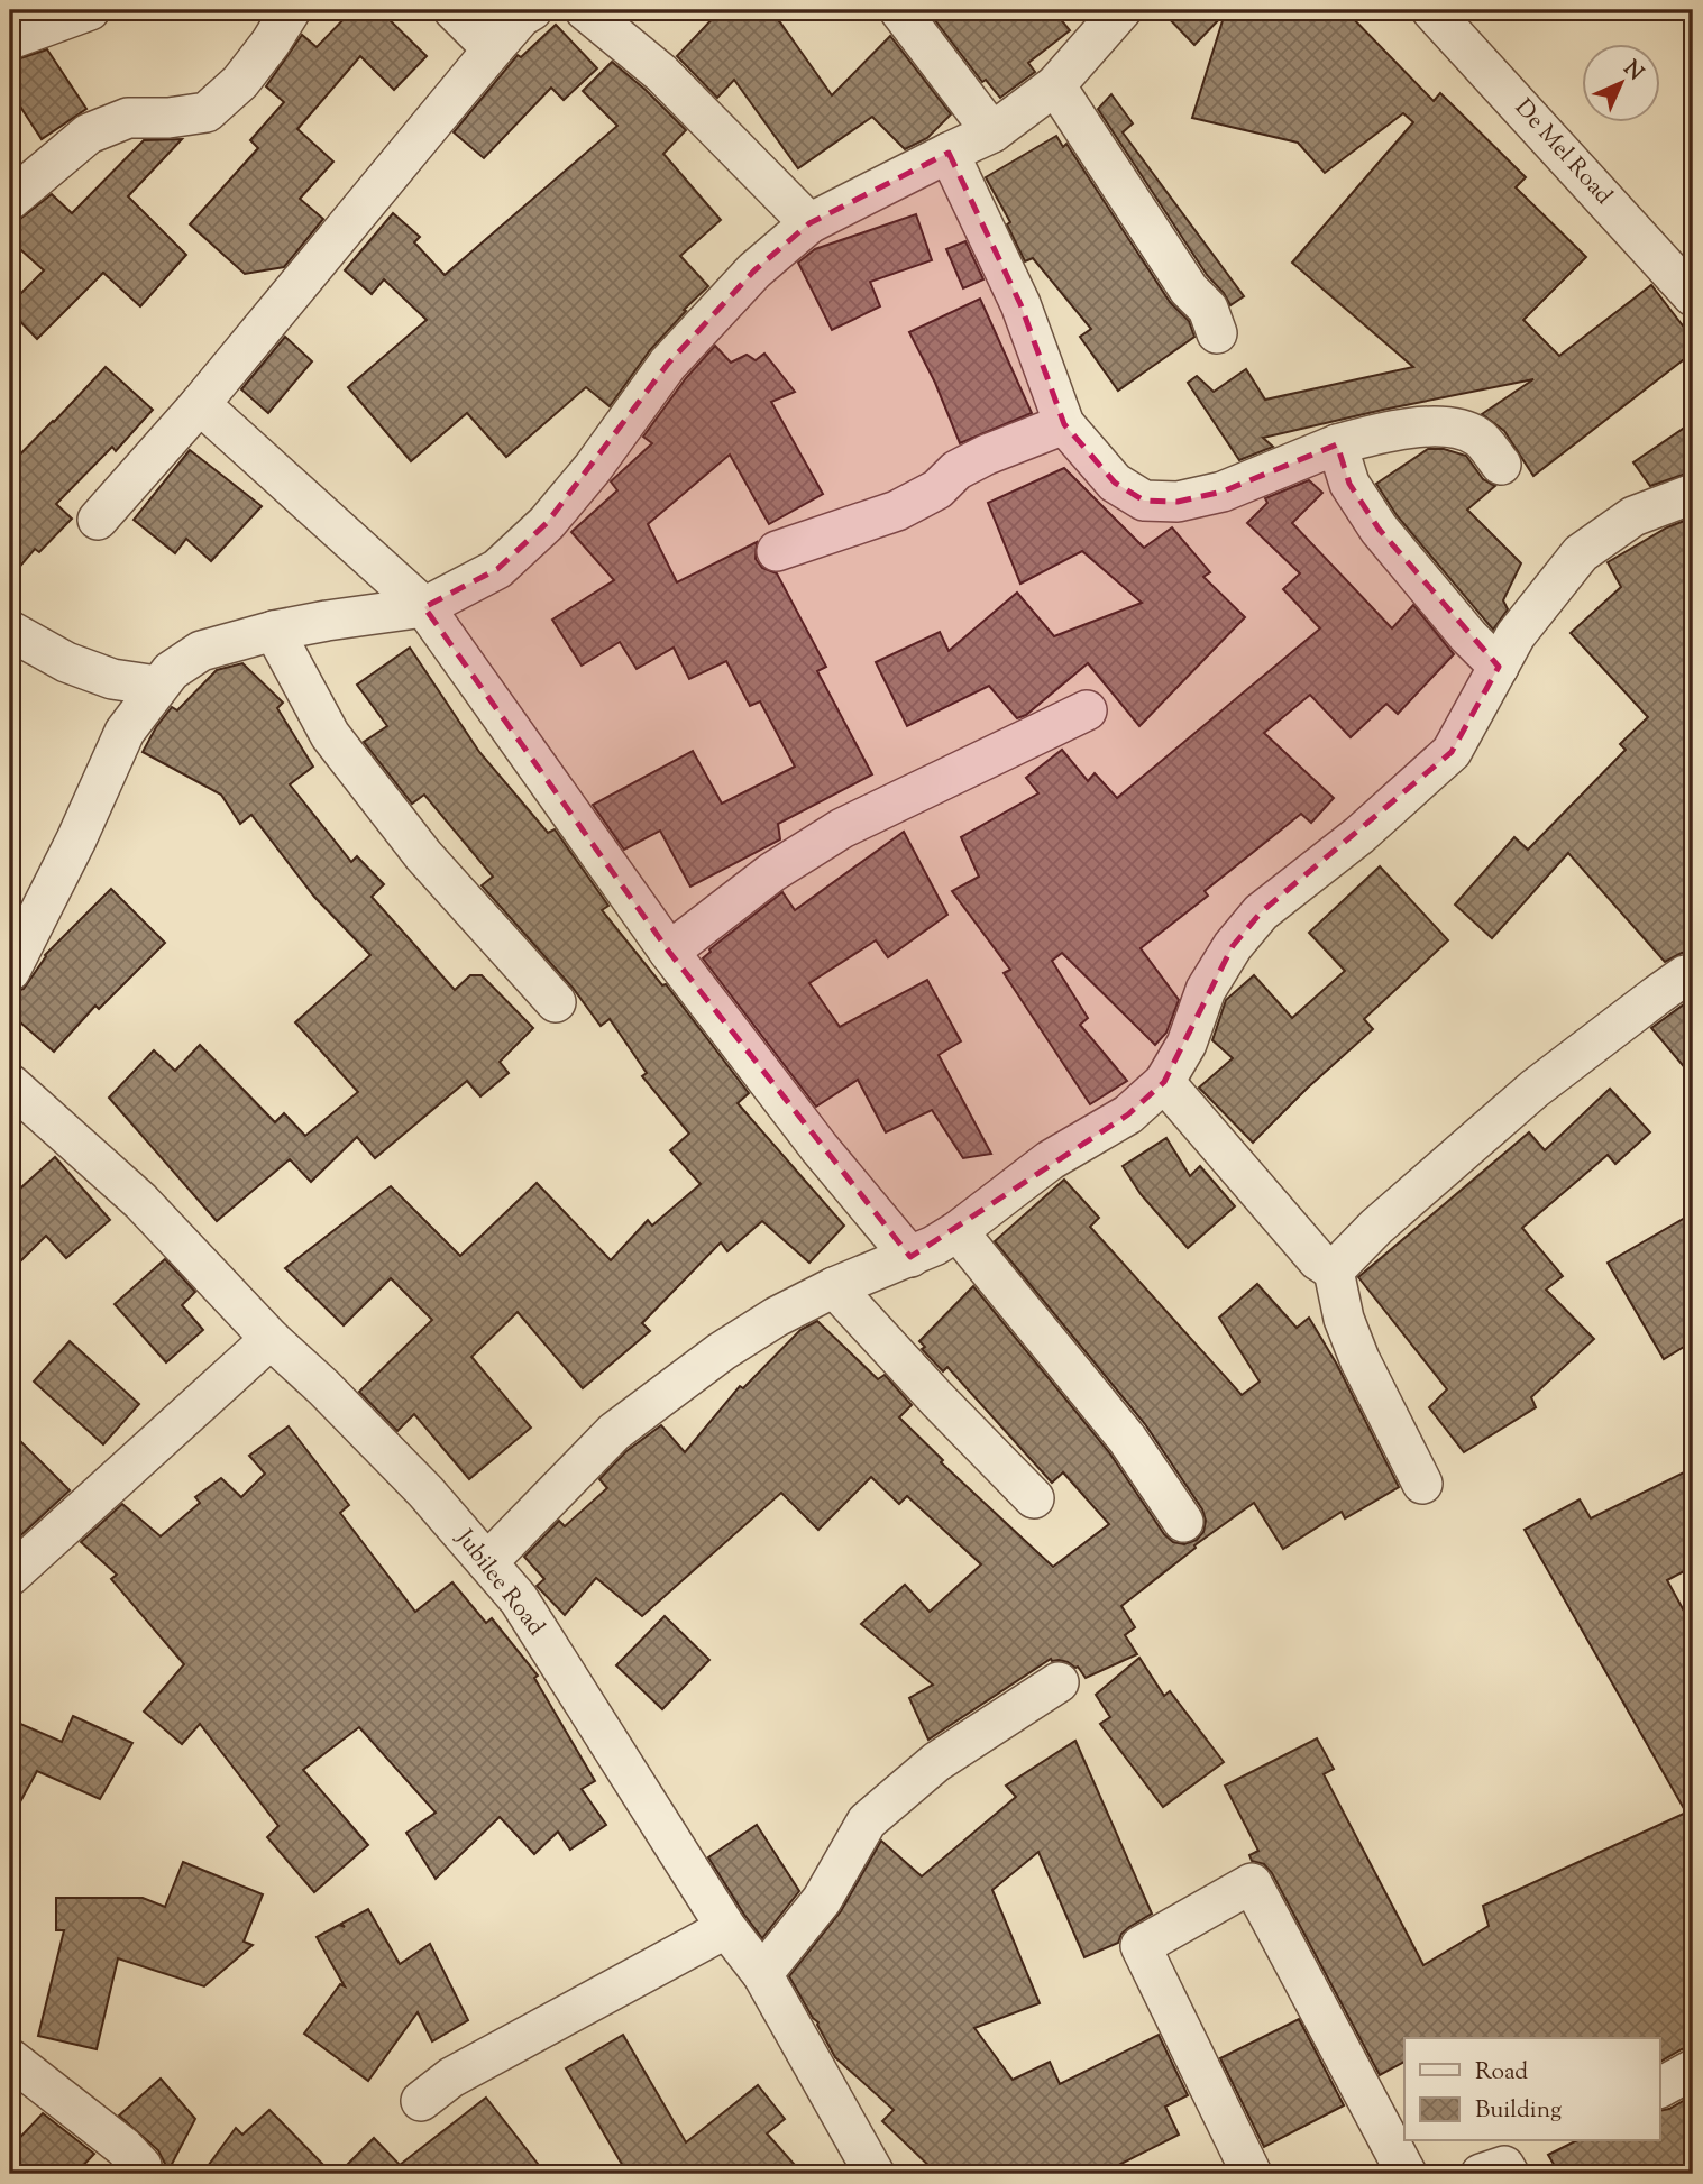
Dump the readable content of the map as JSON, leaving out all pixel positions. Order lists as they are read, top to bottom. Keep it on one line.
{"streets":{"street":["De Mel Road","Jubilee Road"]},"legend":["Road","Building"],"north":"top right"}
